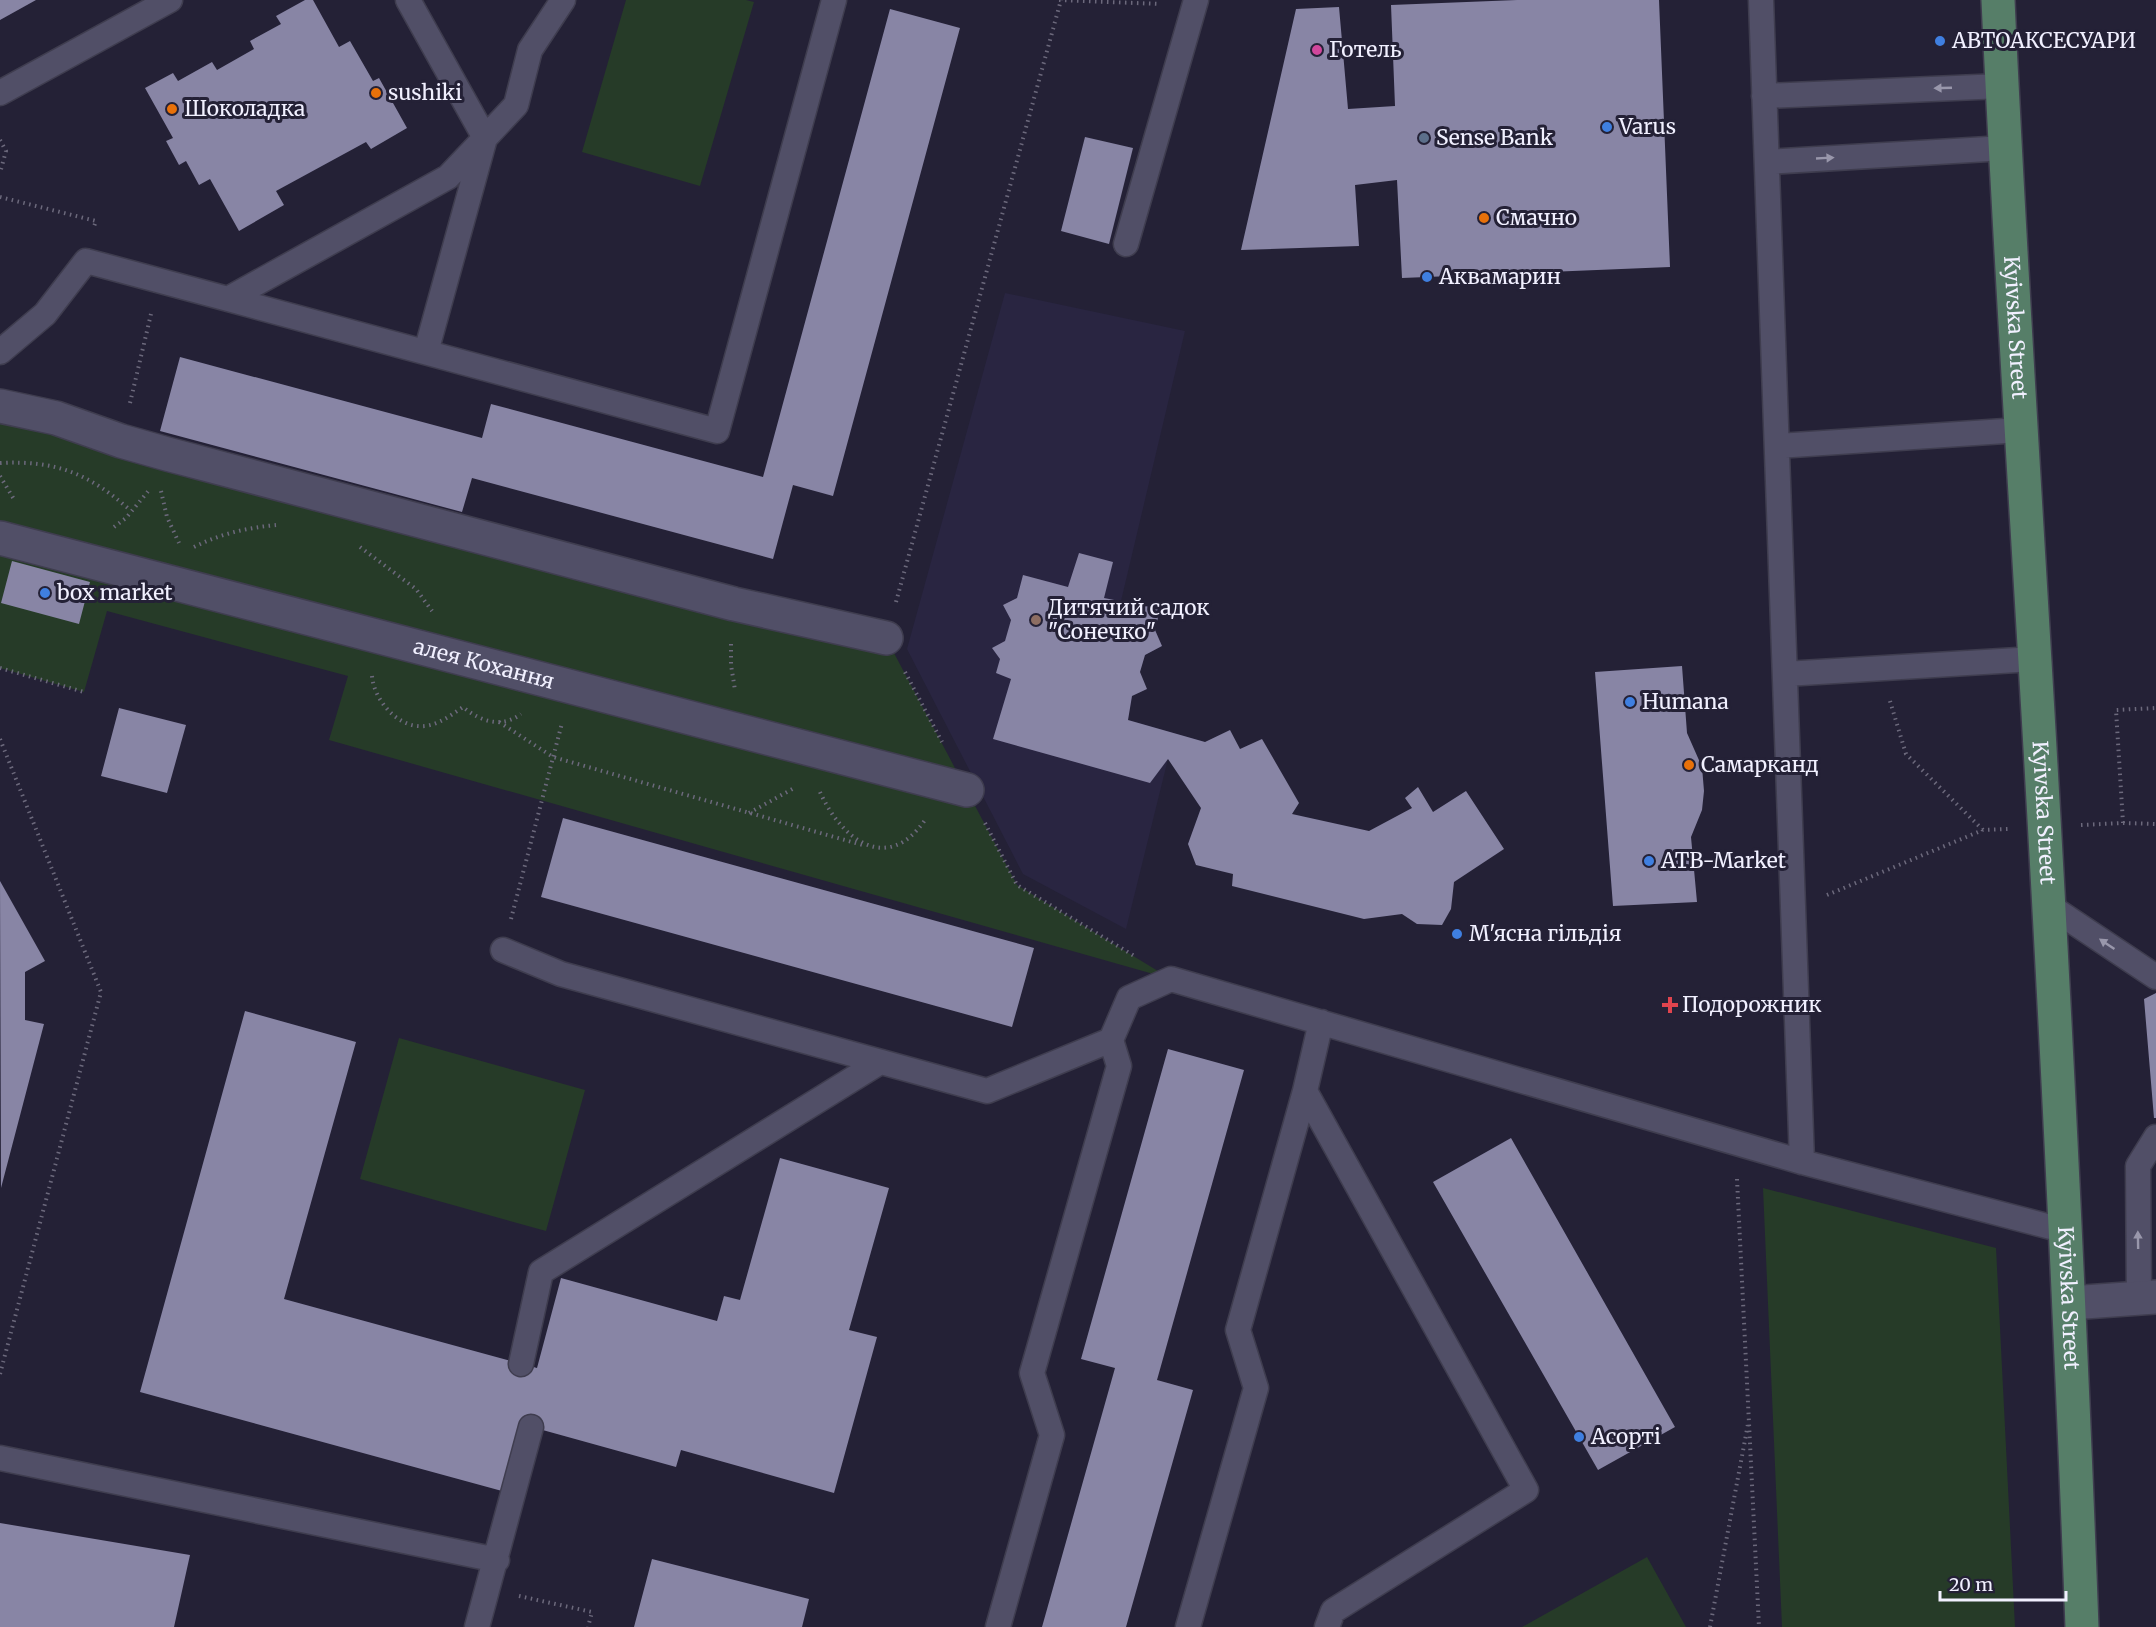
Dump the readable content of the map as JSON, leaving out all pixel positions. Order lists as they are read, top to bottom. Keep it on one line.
{"streets":{"main road":["Kyivska Street"],"street":["алея Кохання"]},"places":{"other":["АВТОАКСЕСУАРИ","Готель","sushiki","Шоколадка","Varus","Sense Bank","Смачно","Аквамарин","box market","Дитячий садок \"Сонечко\"","Humana","Самарканд","ATB-Market","М'ясна гільдія","Асорті"],"health":["Подорожник"]},"scale_bar":"20 m"}
